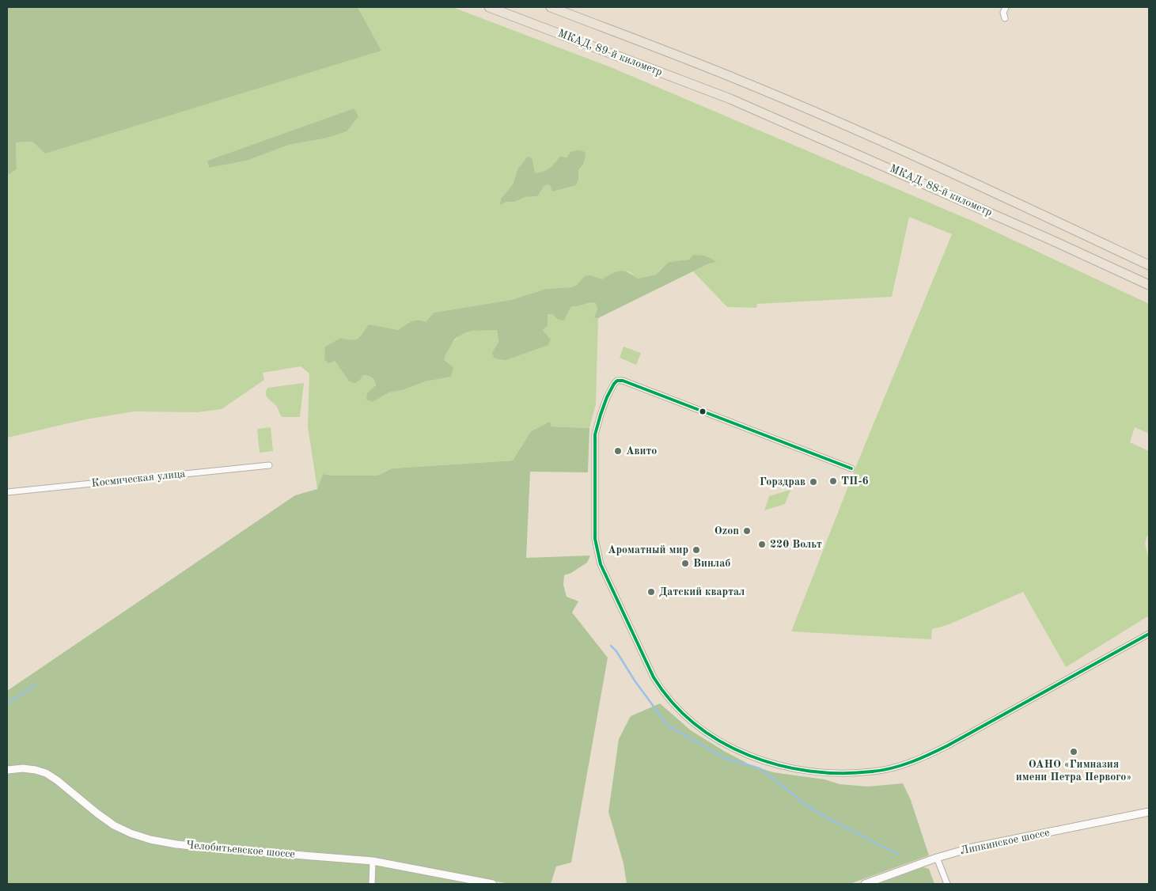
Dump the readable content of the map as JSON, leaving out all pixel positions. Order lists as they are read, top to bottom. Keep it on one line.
{"streets":{"highway":["МКАД, 89-й километр","МКАД, 88-й километр"],"street":["Космическая улица","Липкинское шоссе","Челобитьевское шоссе"]},"crossings":[["МКАД, 89-й километр","МКАД, 88-й километр"]],"places":["Авито","ТП-6","Горздрав","Ozon","220 Вольт","Ароматный мир","Винлаб","Датский квартал","ОАНО «Гимназия имени Петра Первого»"]}
